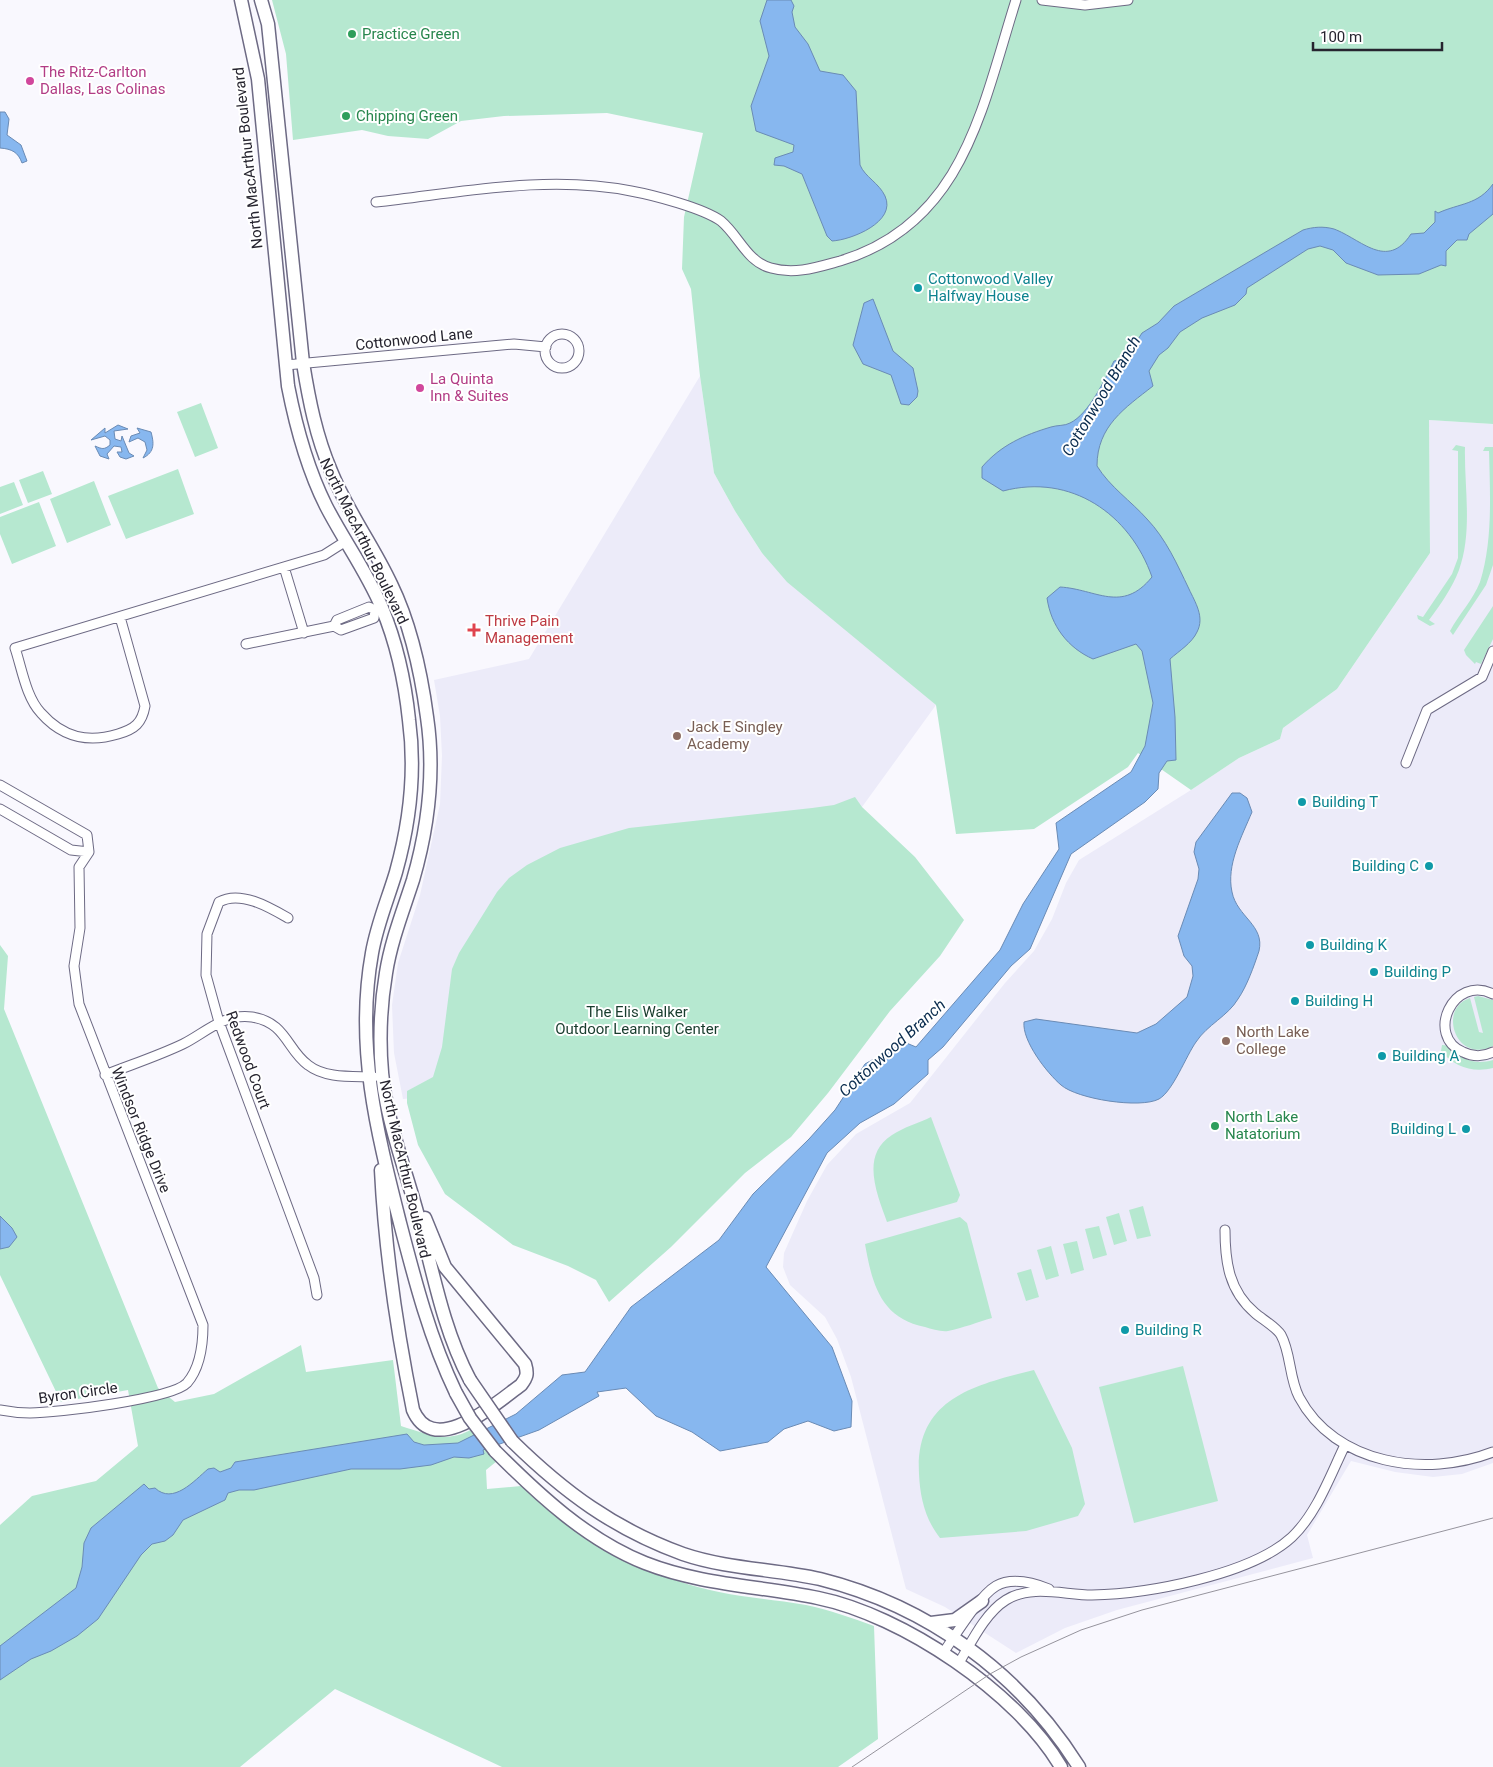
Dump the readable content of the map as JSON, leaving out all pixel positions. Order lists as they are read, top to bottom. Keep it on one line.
{"streets":{"main road":["North MacArthur Boulevard"],"street":["Cottonwood Lane","Redwood Court","Windsor Ridge Drive","Byron Circle"]},"crossings":[["North MacArthur Boulevard","Cottonwood Lane"],["Windsor Ridge Drive","Byron Circle"]],"water":["Cottonwood Branch"],"parks":["The Elis Walker Outdoor Learning Center"],"places":{"other":["Practice Green","The Ritz-Carlton Dallas, Las Colinas","Chipping Green","Cottonwood Valley Halfway House","La Quinta Inn & Suites","Jack E Singley Academy","Building T","Building C","Building K","Building P","Building H","North Lake College","Building A","North Lake Natatorium","Building L","Building R"],"health":["Thrive Pain Management"]},"scale_bar":"100 m"}
